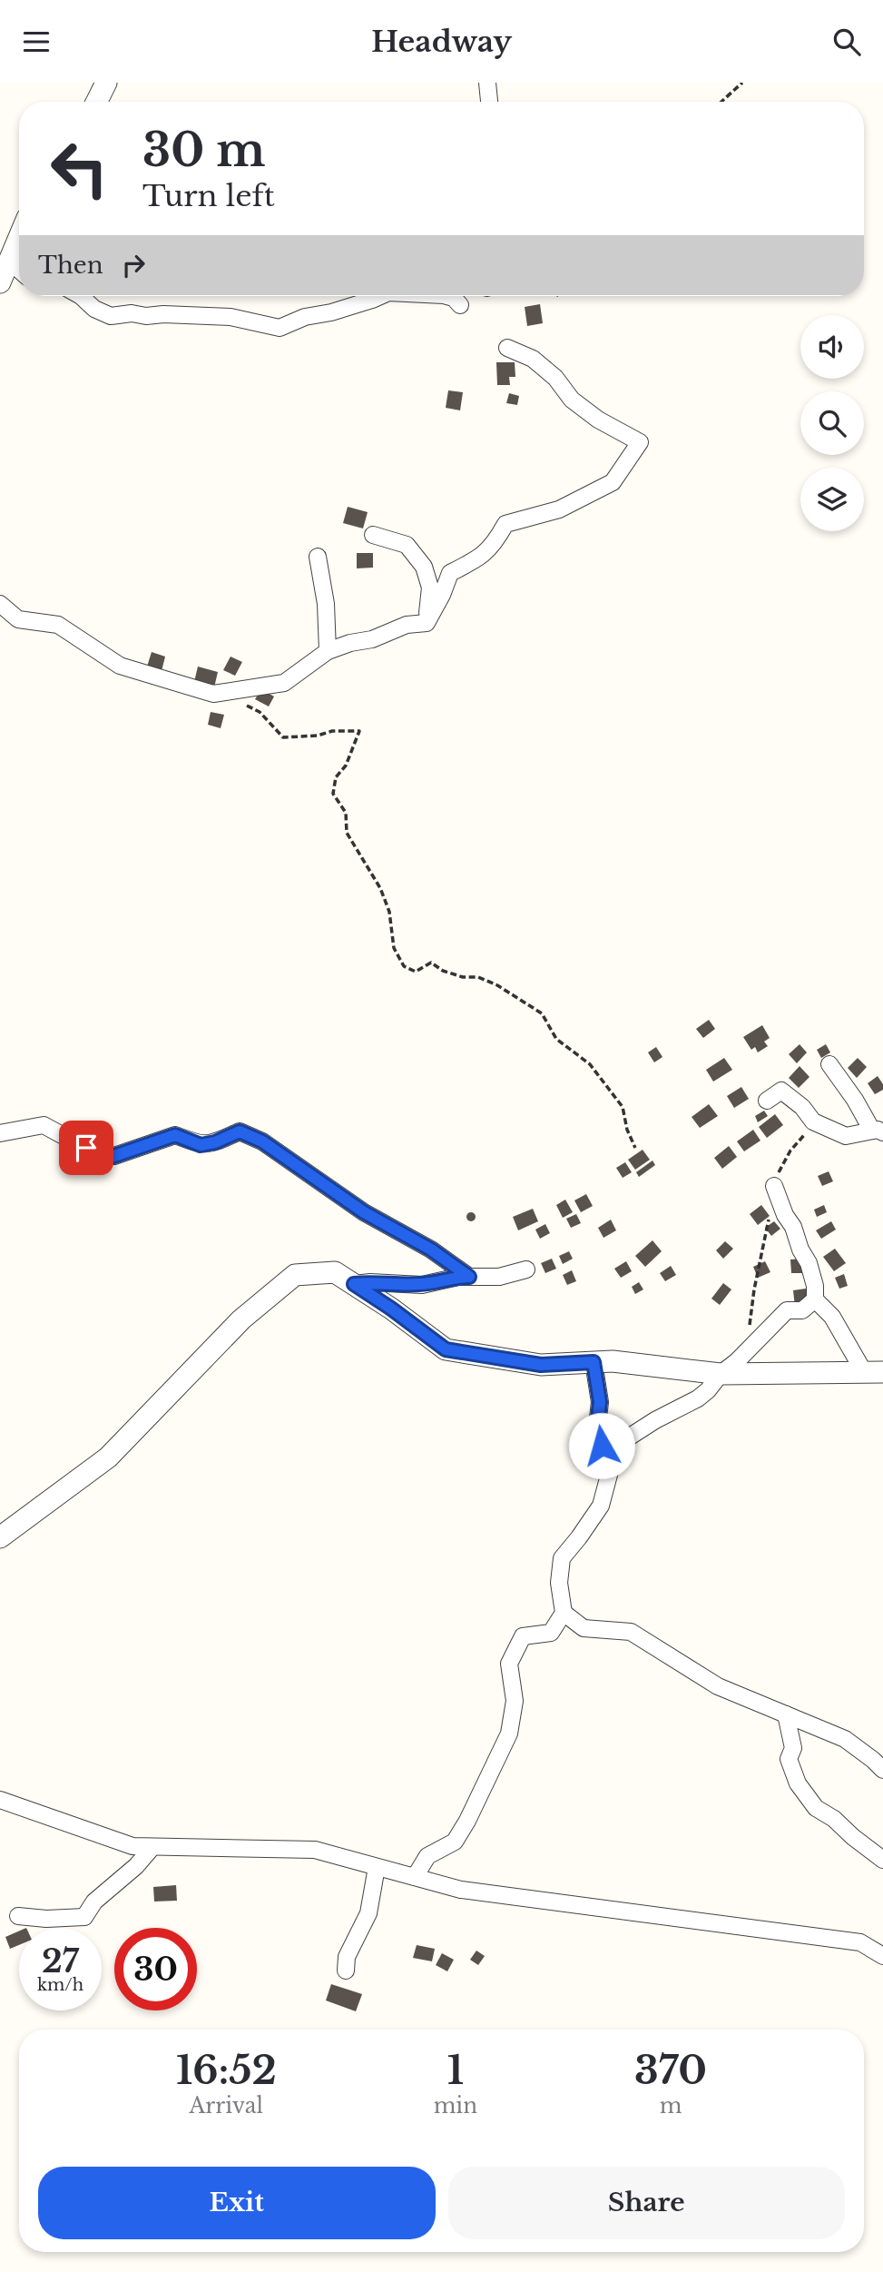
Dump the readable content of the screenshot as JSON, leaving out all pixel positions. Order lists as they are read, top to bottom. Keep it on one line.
{"page":{"header":"Headway","turn":["30 m","Turn left"],"then":"Then","speed":"27 km/h","limit":"30","eta":["16:52","Arrival","1","min","370","m"],"buttons":["Exit","Share"]}}
